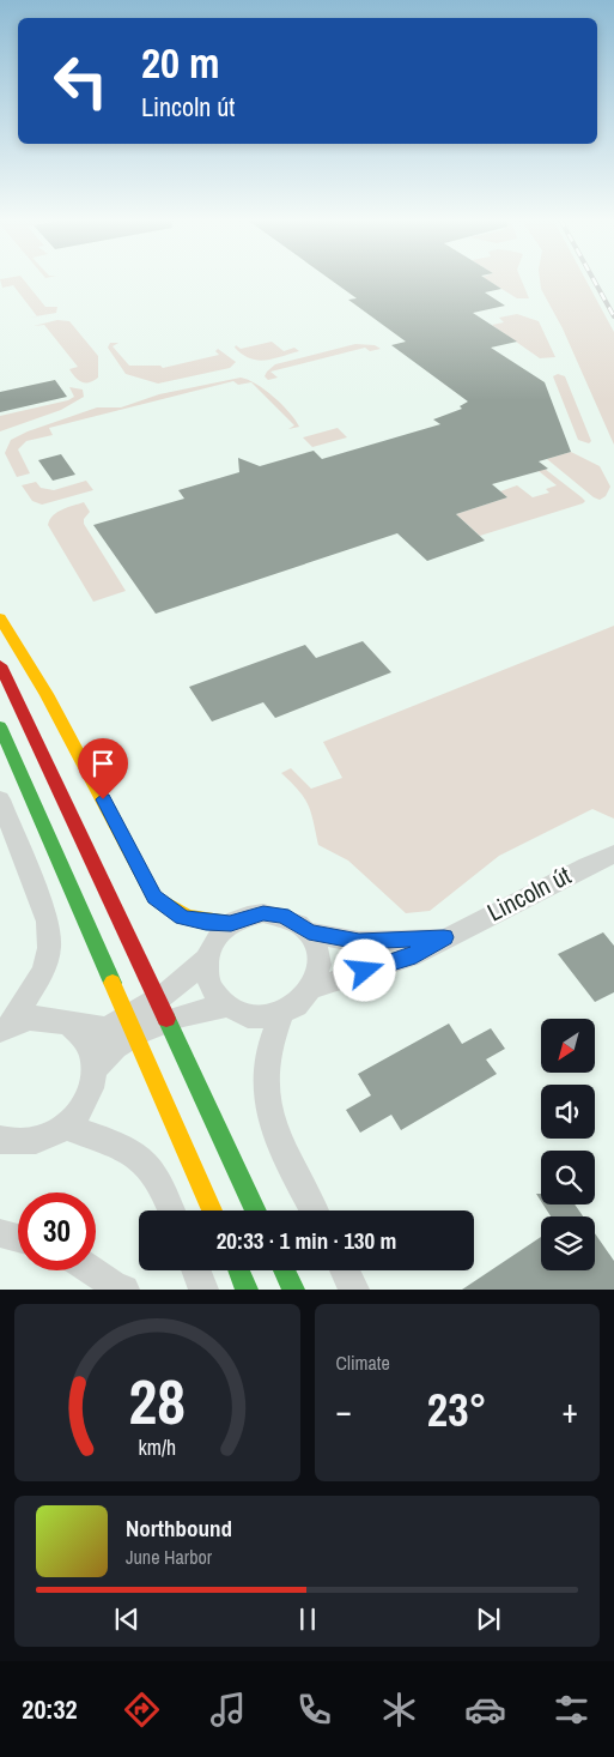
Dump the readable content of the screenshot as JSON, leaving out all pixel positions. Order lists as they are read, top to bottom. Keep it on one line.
{"streets":{"street":["Lincoln út"]},"north":"bottom left","page":{"turn":["20 m","Lincoln út"],"limit":"30","trip":"20:33 · 1 min · 130 m","tile":"Climate","heat":["−","23°","+"],"song":["Northbound","June Harbor"],"tabs":"20:32","gauge":["28","km/h"]}}
